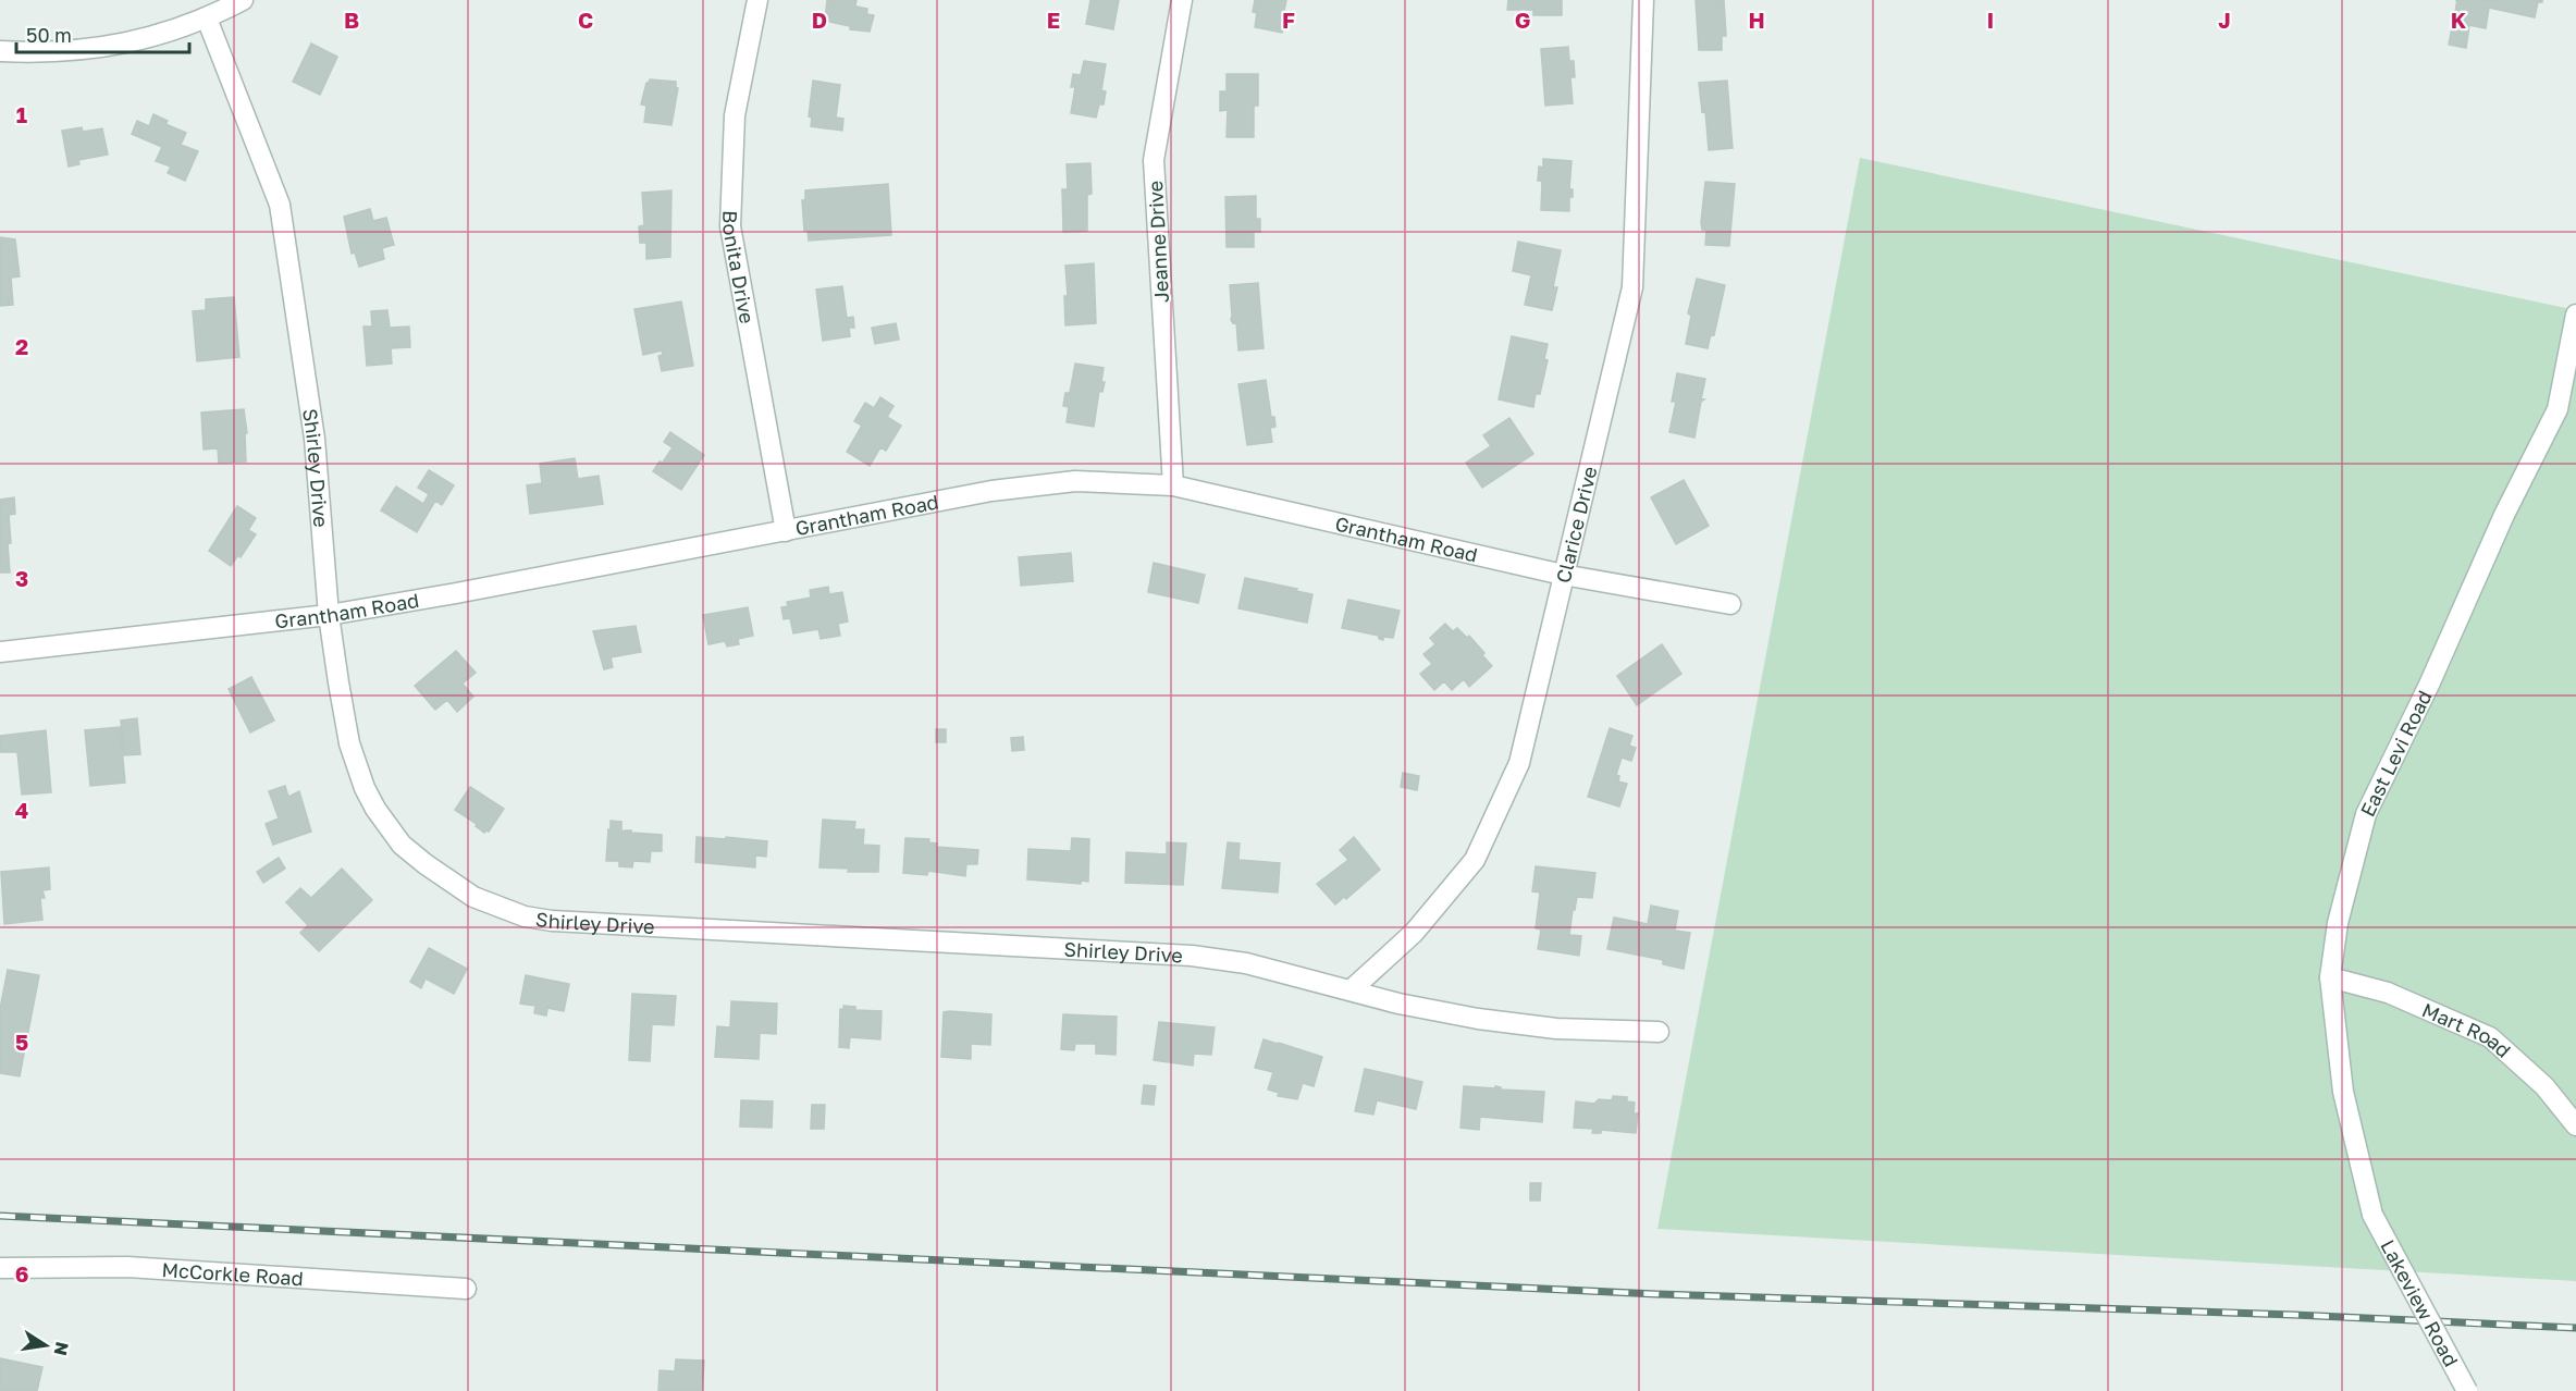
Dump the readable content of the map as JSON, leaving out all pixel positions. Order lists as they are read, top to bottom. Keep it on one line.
{"streets":{"street":["Jeanne Drive","Bonita Drive","Shirley Drive","Grantham Road","Clarice Drive","East Levi Road","Mart Road","McCorkle Road","Lakeview Road"]},"crossings":[["Jeanne Drive","Grantham Road"],["Bonita Drive","Grantham Road"],["Shirley Drive","Grantham Road"],["Shirley Drive","Clarice Drive"],["Grantham Road","Clarice Drive"],["East Levi Road","Mart Road"],["East Levi Road","Lakeview Road"]],"scale_bar":"50 m","north":"right","grid":{"columns":["B","C","D","E","F","G","H","I","J","K"],"rows":["1","2","3","4","5","6"]}}
